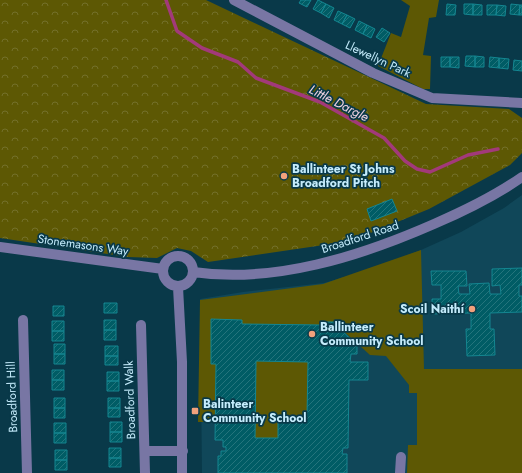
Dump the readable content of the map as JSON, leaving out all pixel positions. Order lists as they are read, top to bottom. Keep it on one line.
{"streets":{"street":["Llewellyn Park","Broadford Road","Stonemasons Way","Broadford Hill","Broadford Walk"]},"crossings":[["Broadford Road","Stonemasons Way"]],"water":["Little Dargle"],"places":{"other":["Ballinteer St Johns Broadford Pitch","Scoil Naithí","Ballinteer Community School"],"transit":["Balinteer Community School"]}}
